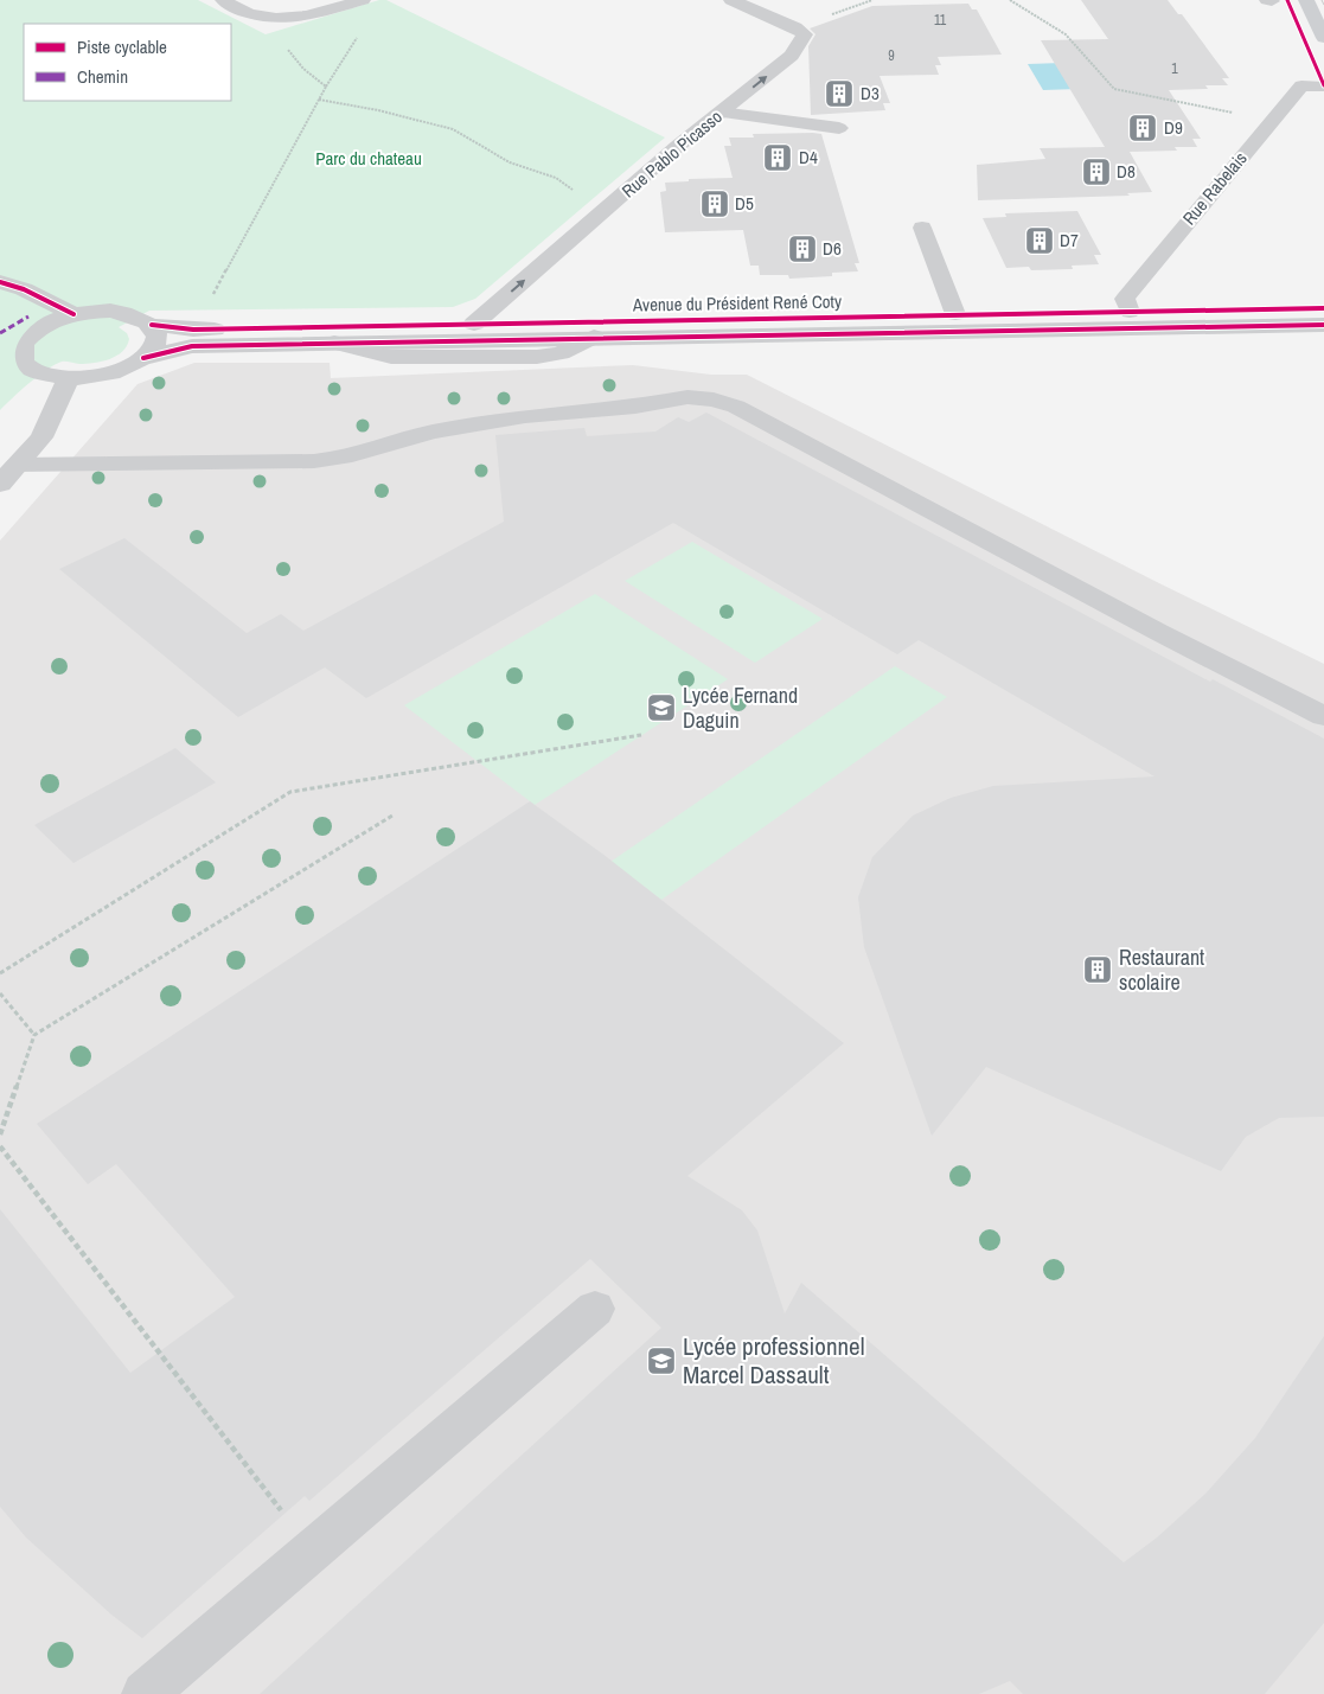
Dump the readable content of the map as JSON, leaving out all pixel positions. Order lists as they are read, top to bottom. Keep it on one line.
{"streets":{"street":["Rue Pablo Picasso","Avenue du Président René Coty"],"lane":["Rue Rabelais"]},"crossings":[["Rue Pablo Picasso","Avenue du Président René Coty"],["Rue Rabelais","Avenue du Président René Coty"]],"parks":["Parc du chateau"],"places":{"building":["D3","D9","D4","D8","D5","D7","D6","Restaurant scolaire"],"school or university":["Lycée Fernand Daguin","Lycée professionnel Marcel Dassault"]},"house_numbers":["11","9","1"],"legend":["Piste cyclable","Chemin"]}
